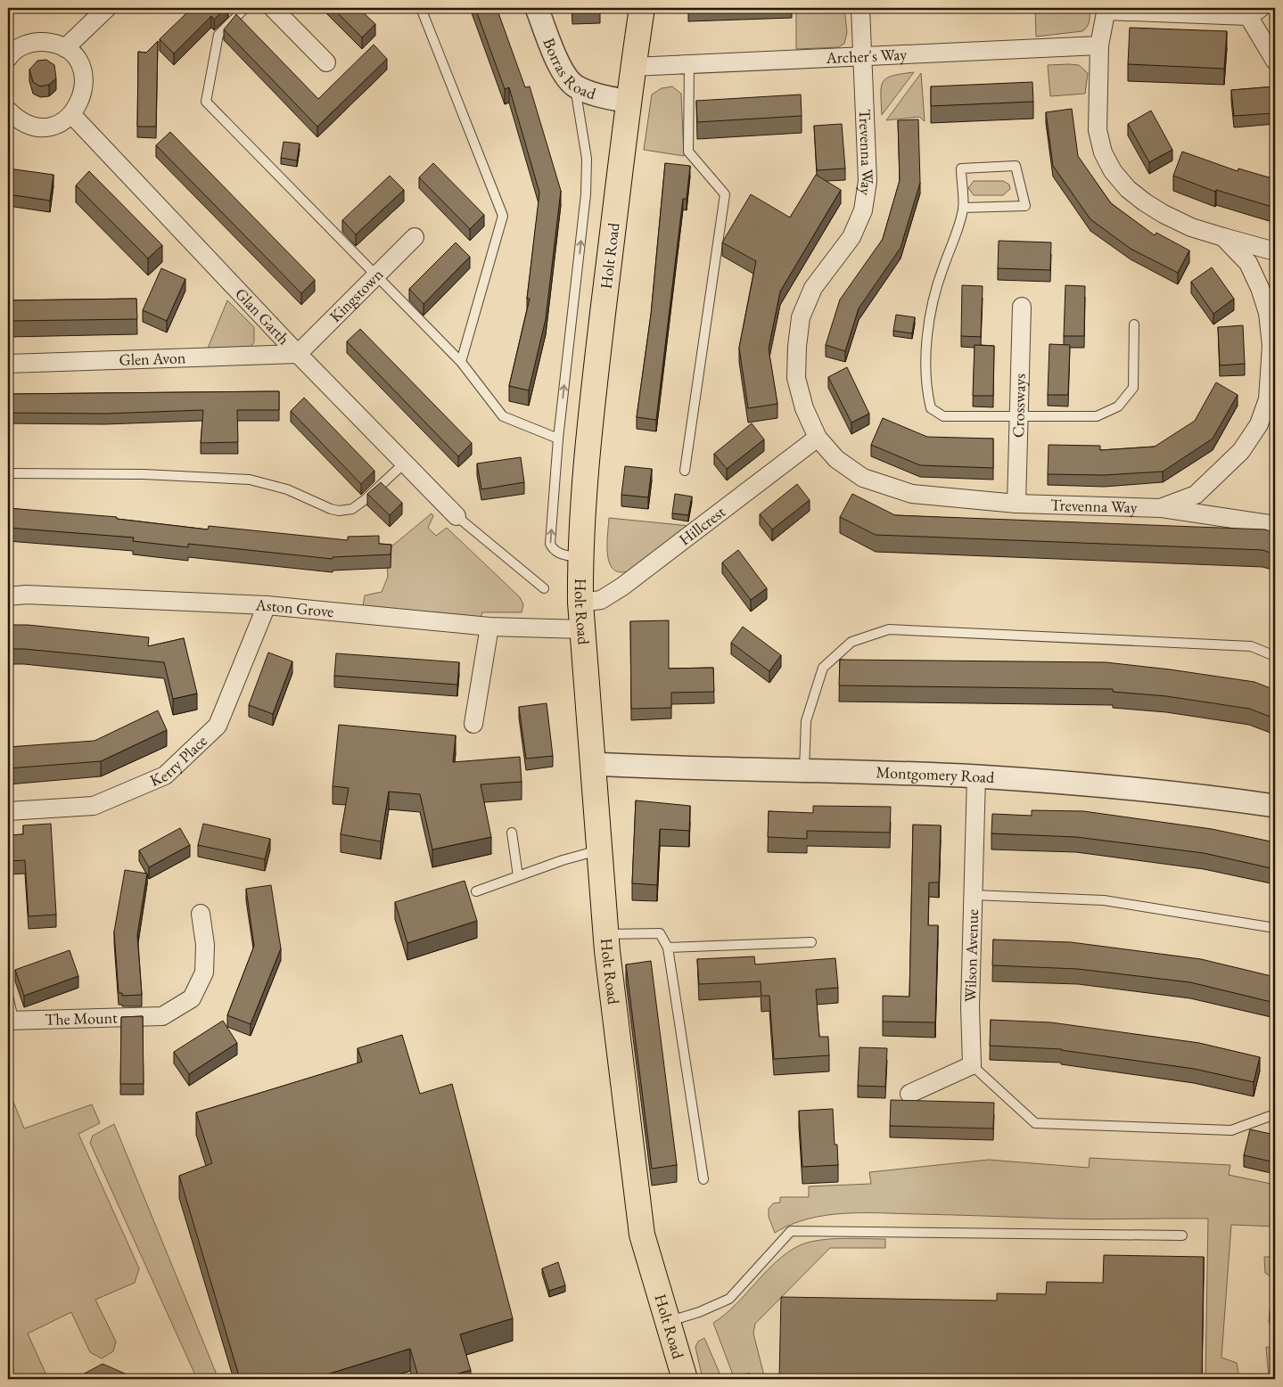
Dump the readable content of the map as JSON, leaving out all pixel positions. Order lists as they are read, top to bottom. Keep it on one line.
{"streets":{"main road":["Holt Road"],"street":["Archer's Way","Borras Road","Trevenna Way","Kingstown","Glan Garth","Glen Avon","Crossways","Hillcrest","Aston Grove","Kerry Place","Montgomery Road","Wilson Avenue","The Mount"]},"crossings":[["Archer's Way","Trevenna Way"],["Archer's Way","Holt Road"],["Borras Road","Holt Road"],["Trevenna Way","Crossways"],["Trevenna Way","Hillcrest"],["Holt Road","Hillcrest"],["Holt Road","Aston Grove"],["Holt Road","Montgomery Road"],["Kingstown","Glan Garth"],["Kingstown","Glen Avon"],["Glan Garth","Glen Avon"],["Aston Grove","Kerry Place"],["Montgomery Road","Wilson Avenue"]]}
